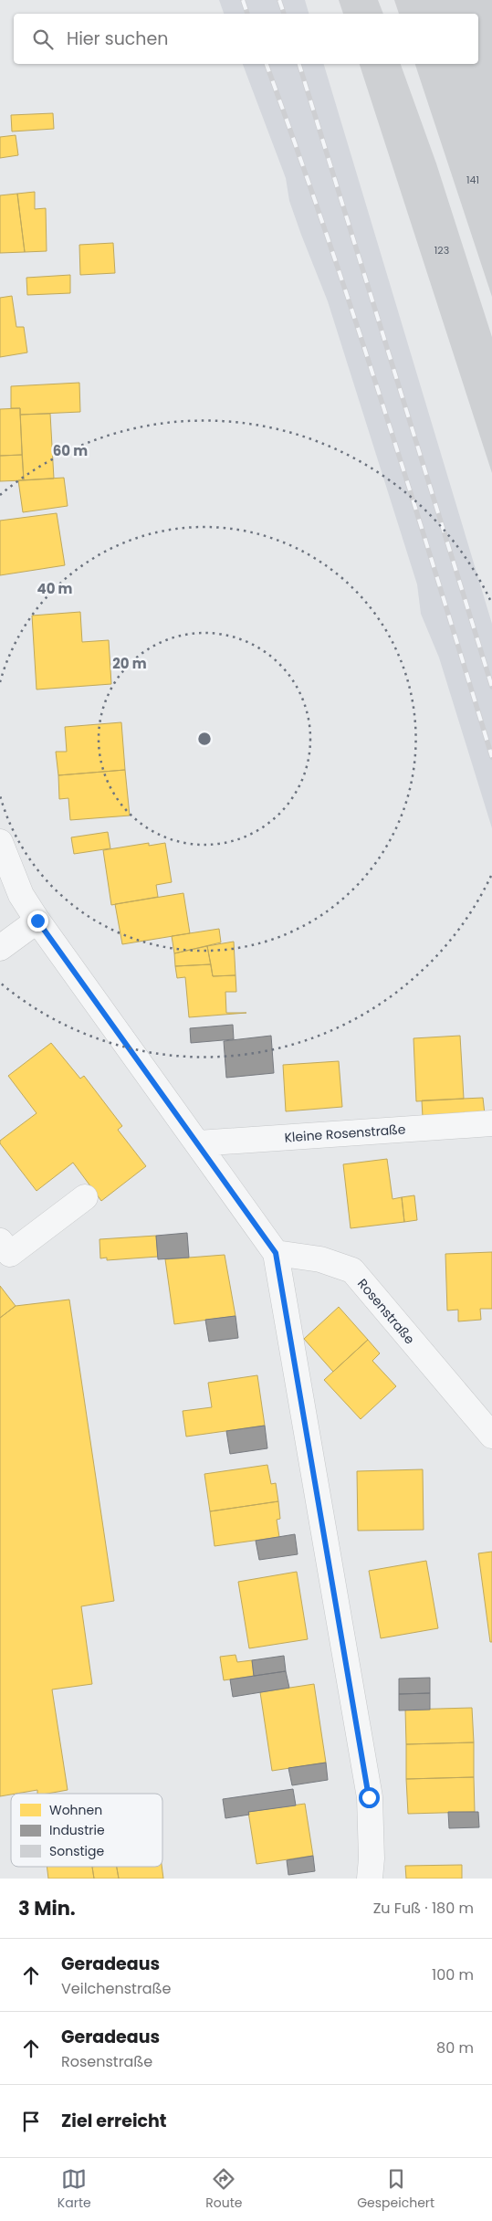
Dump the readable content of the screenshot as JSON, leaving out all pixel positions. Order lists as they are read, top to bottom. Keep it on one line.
{"streets":{"street":["Kleine Rosenstraße","Rosenstraße"]},"house_numbers":["141","123"],"legend":["Wohnen","Industrie","Sonstige"],"page":{"search":"Hier suchen","heading":["3 Min.","Zu Fuß · 180 m"],"list":[["Geradeaus","Veilchenstraße","100 m"],["Geradeaus","Rosenstraße","80 m"],"Ziel erreicht"],"nav":["Karte","Route","Gespeichert"]},"rings":["60 m","40 m","20 m"]}
